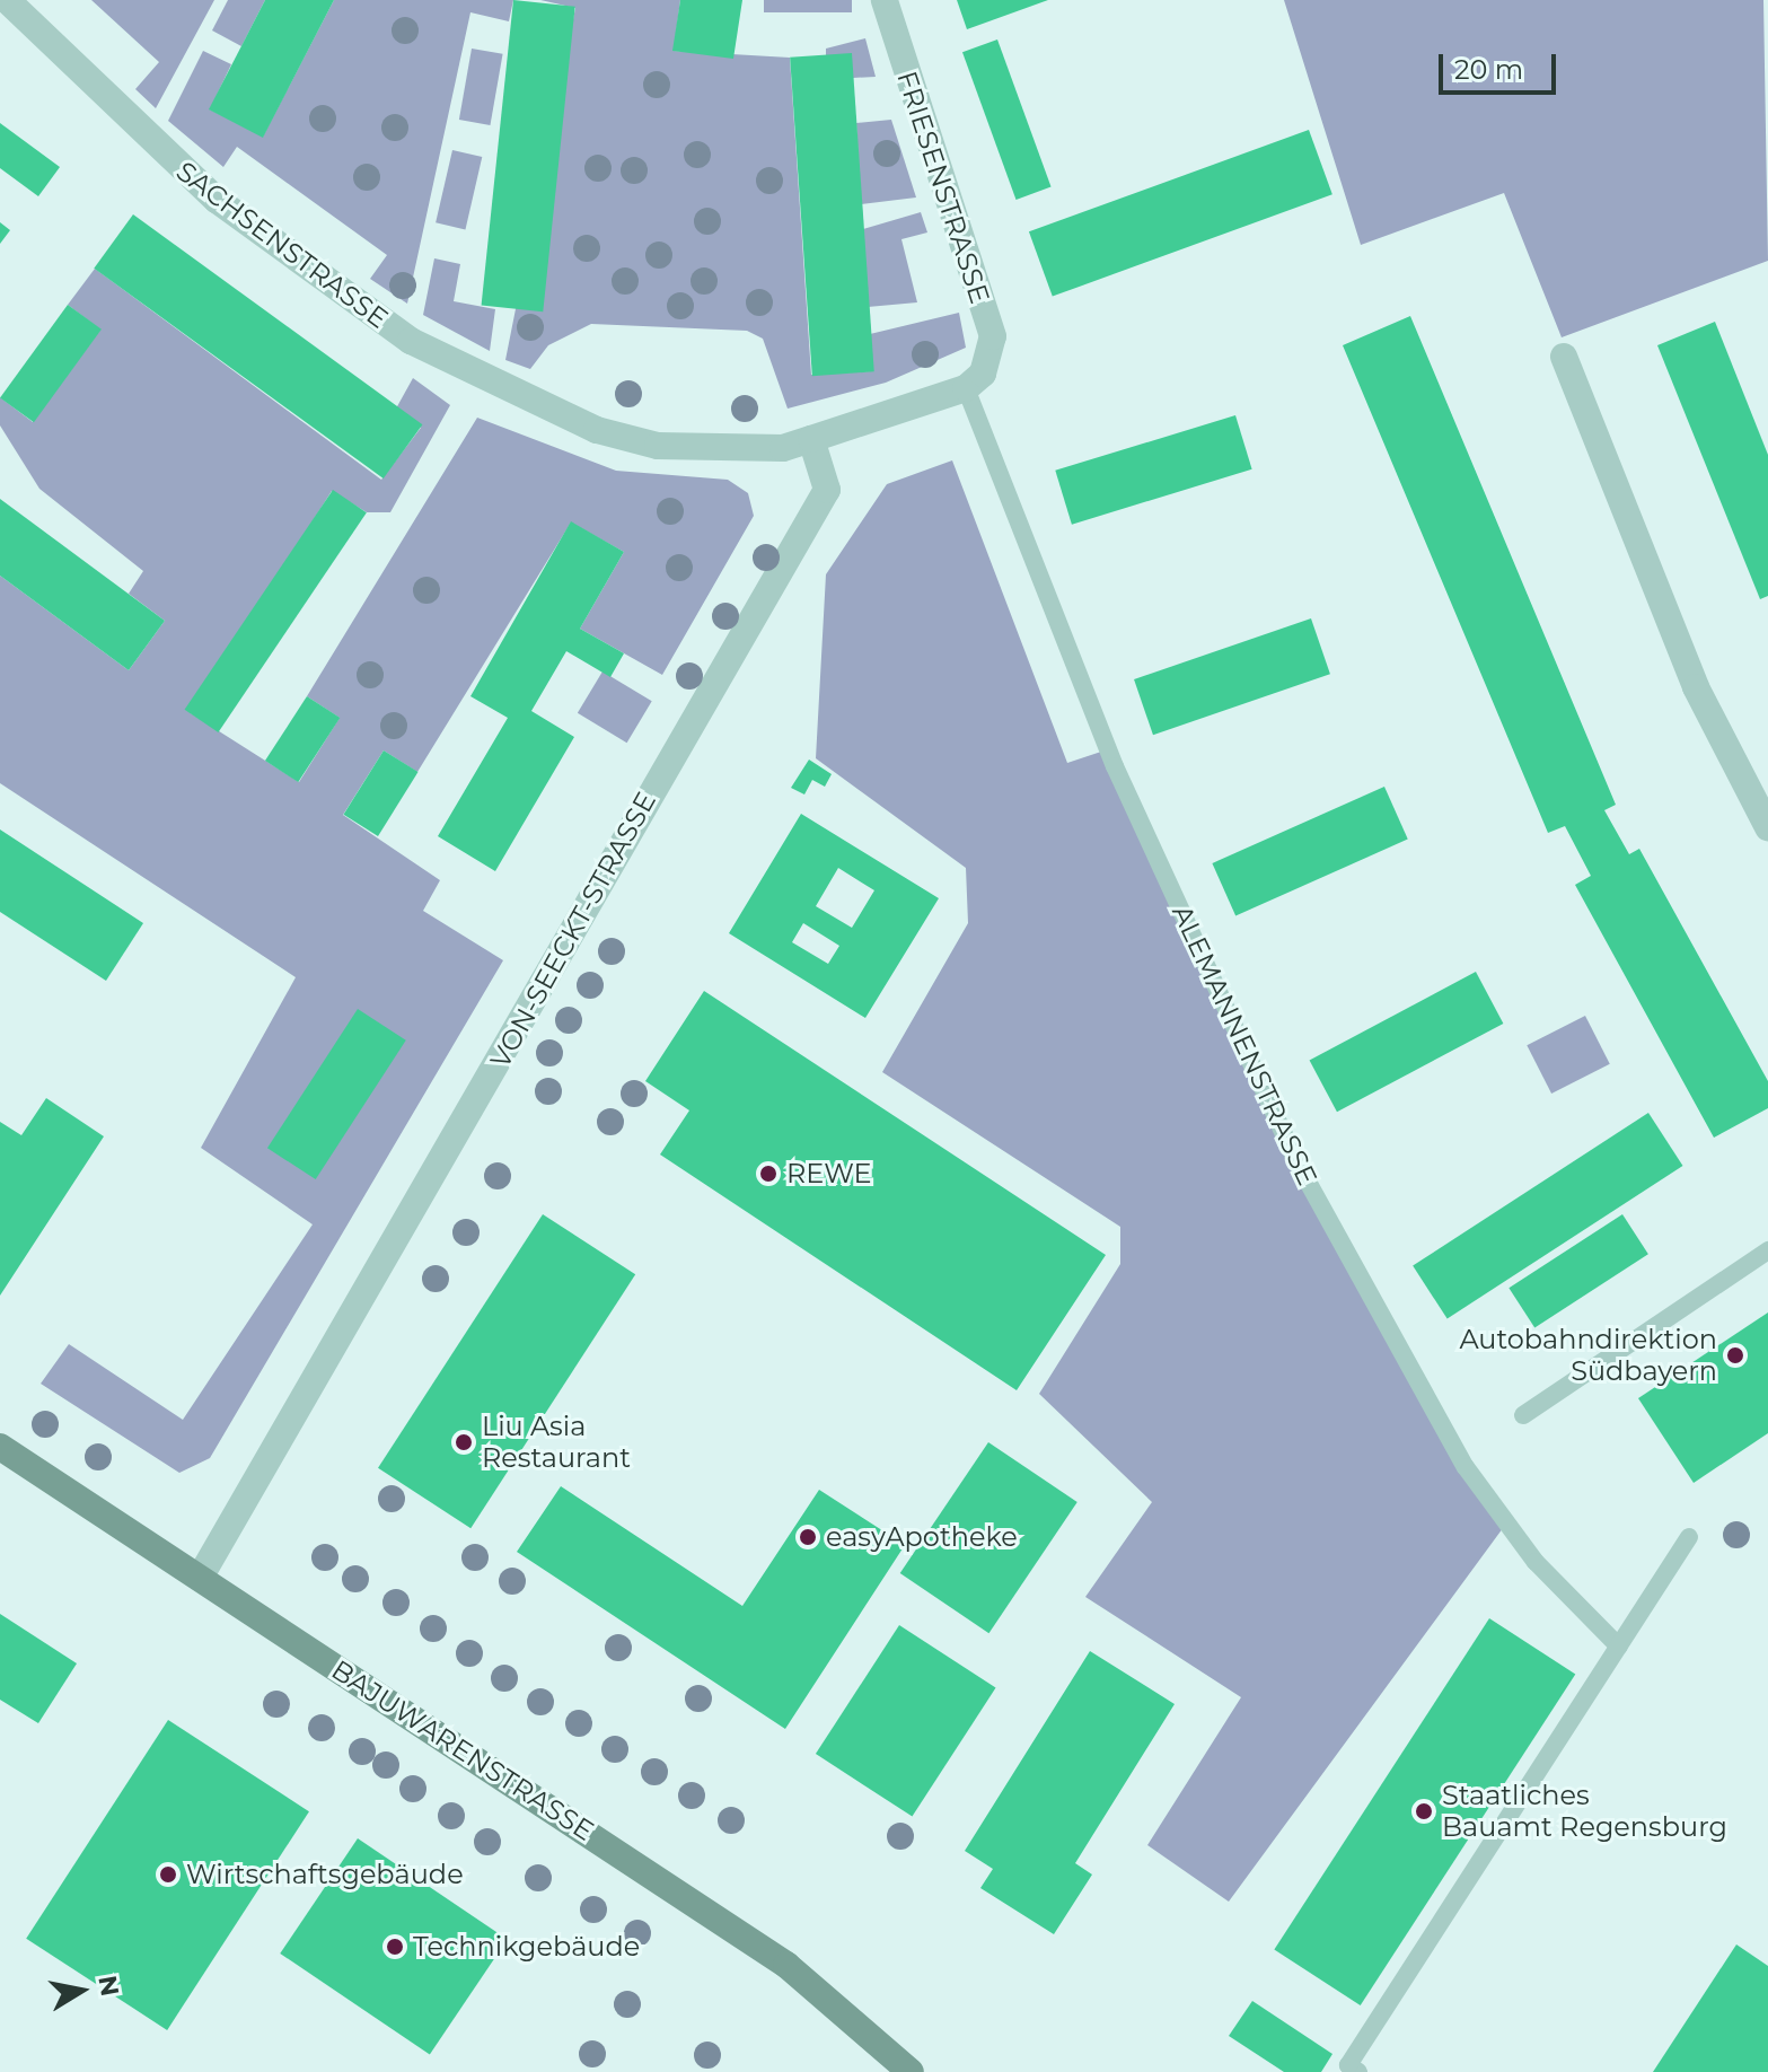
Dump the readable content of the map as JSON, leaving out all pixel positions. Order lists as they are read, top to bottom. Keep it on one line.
{"streets":{"street":["FRIESENSTRASSE","SACHSENSTRASSE","VON-SEECKT-STRASSE","BAJUWARENSTRASSE"],"lane":["ALEMANNENSTRASSE"]},"crossings":[["FRIESENSTRASSE","ALEMANNENSTRASSE"],["SACHSENSTRASSE","VON-SEECKT-STRASSE"],["VON-SEECKT-STRASSE","BAJUWARENSTRASSE"]],"places":["REWE","Autobahndirektion Südbayern","Liu Asia Restaurant","easyApotheke","Staatliches Bauamt Regensburg","Wirtschaftsgebäude","Technikgebäude"],"scale_bar":"20 m","north":"right"}
